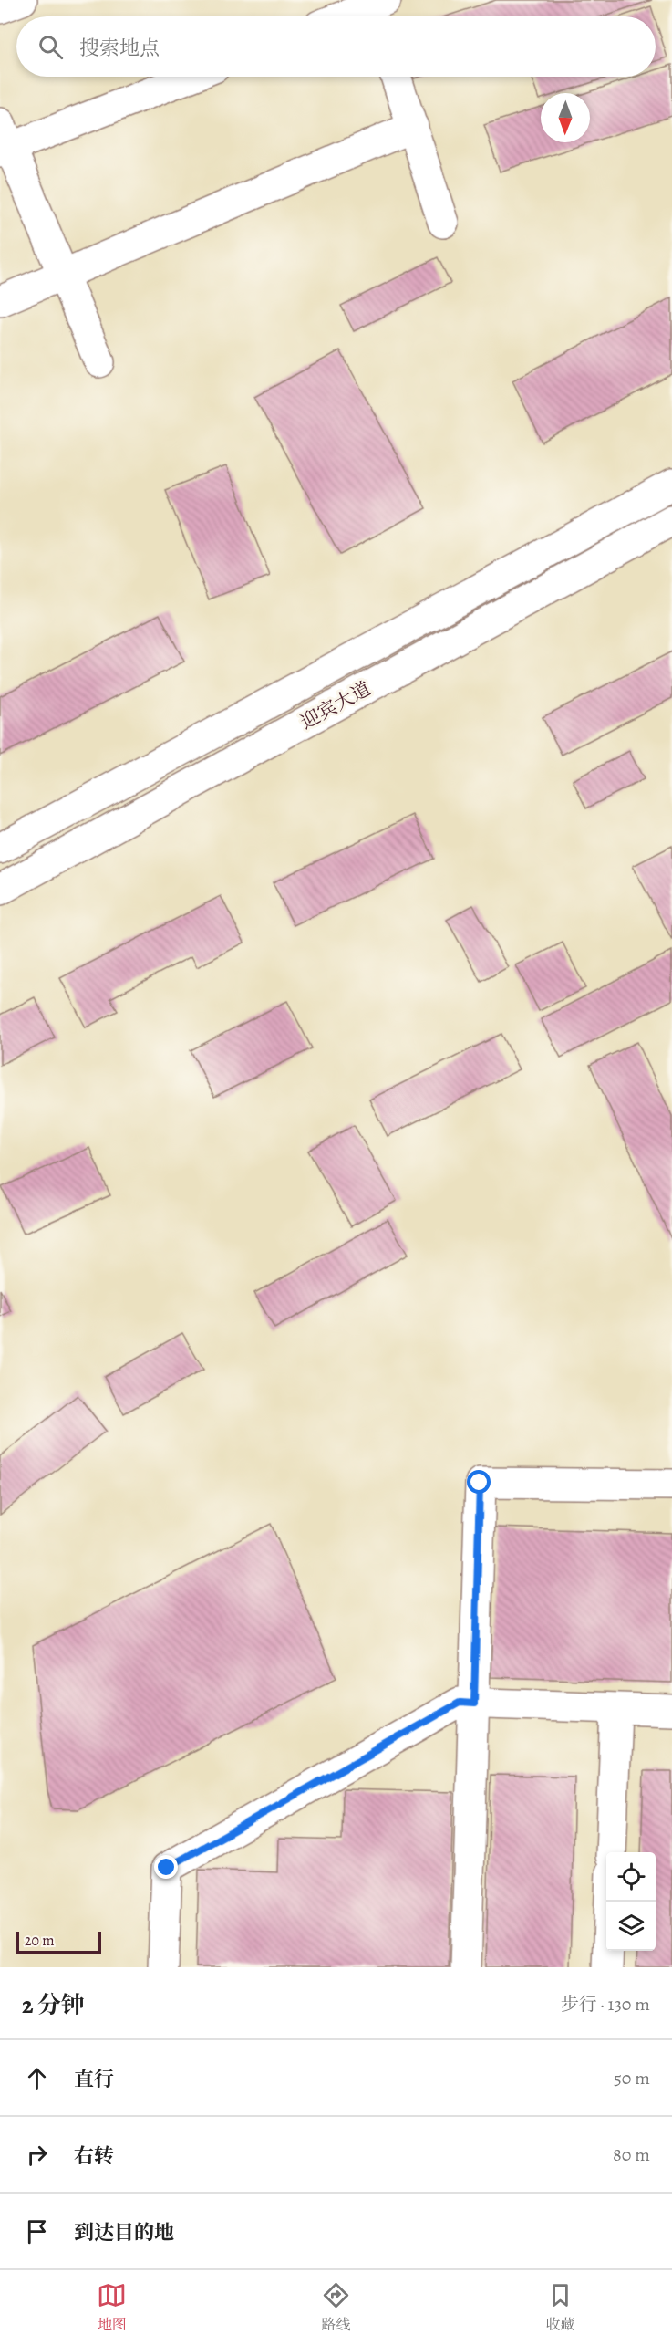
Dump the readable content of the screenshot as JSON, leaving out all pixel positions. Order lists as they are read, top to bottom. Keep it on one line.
{"streets":{"main road":["迎宾大道"]},"scale_bar":"20 m","north":"bottom","page":{"search":"搜索地点","scale":"20 m","heading":["2 分钟","步行 · 130 m"],"list":[["直行","50 m"],["右转","80 m"],"到达目的地"],"nav":["地图","路线","收藏"]}}
